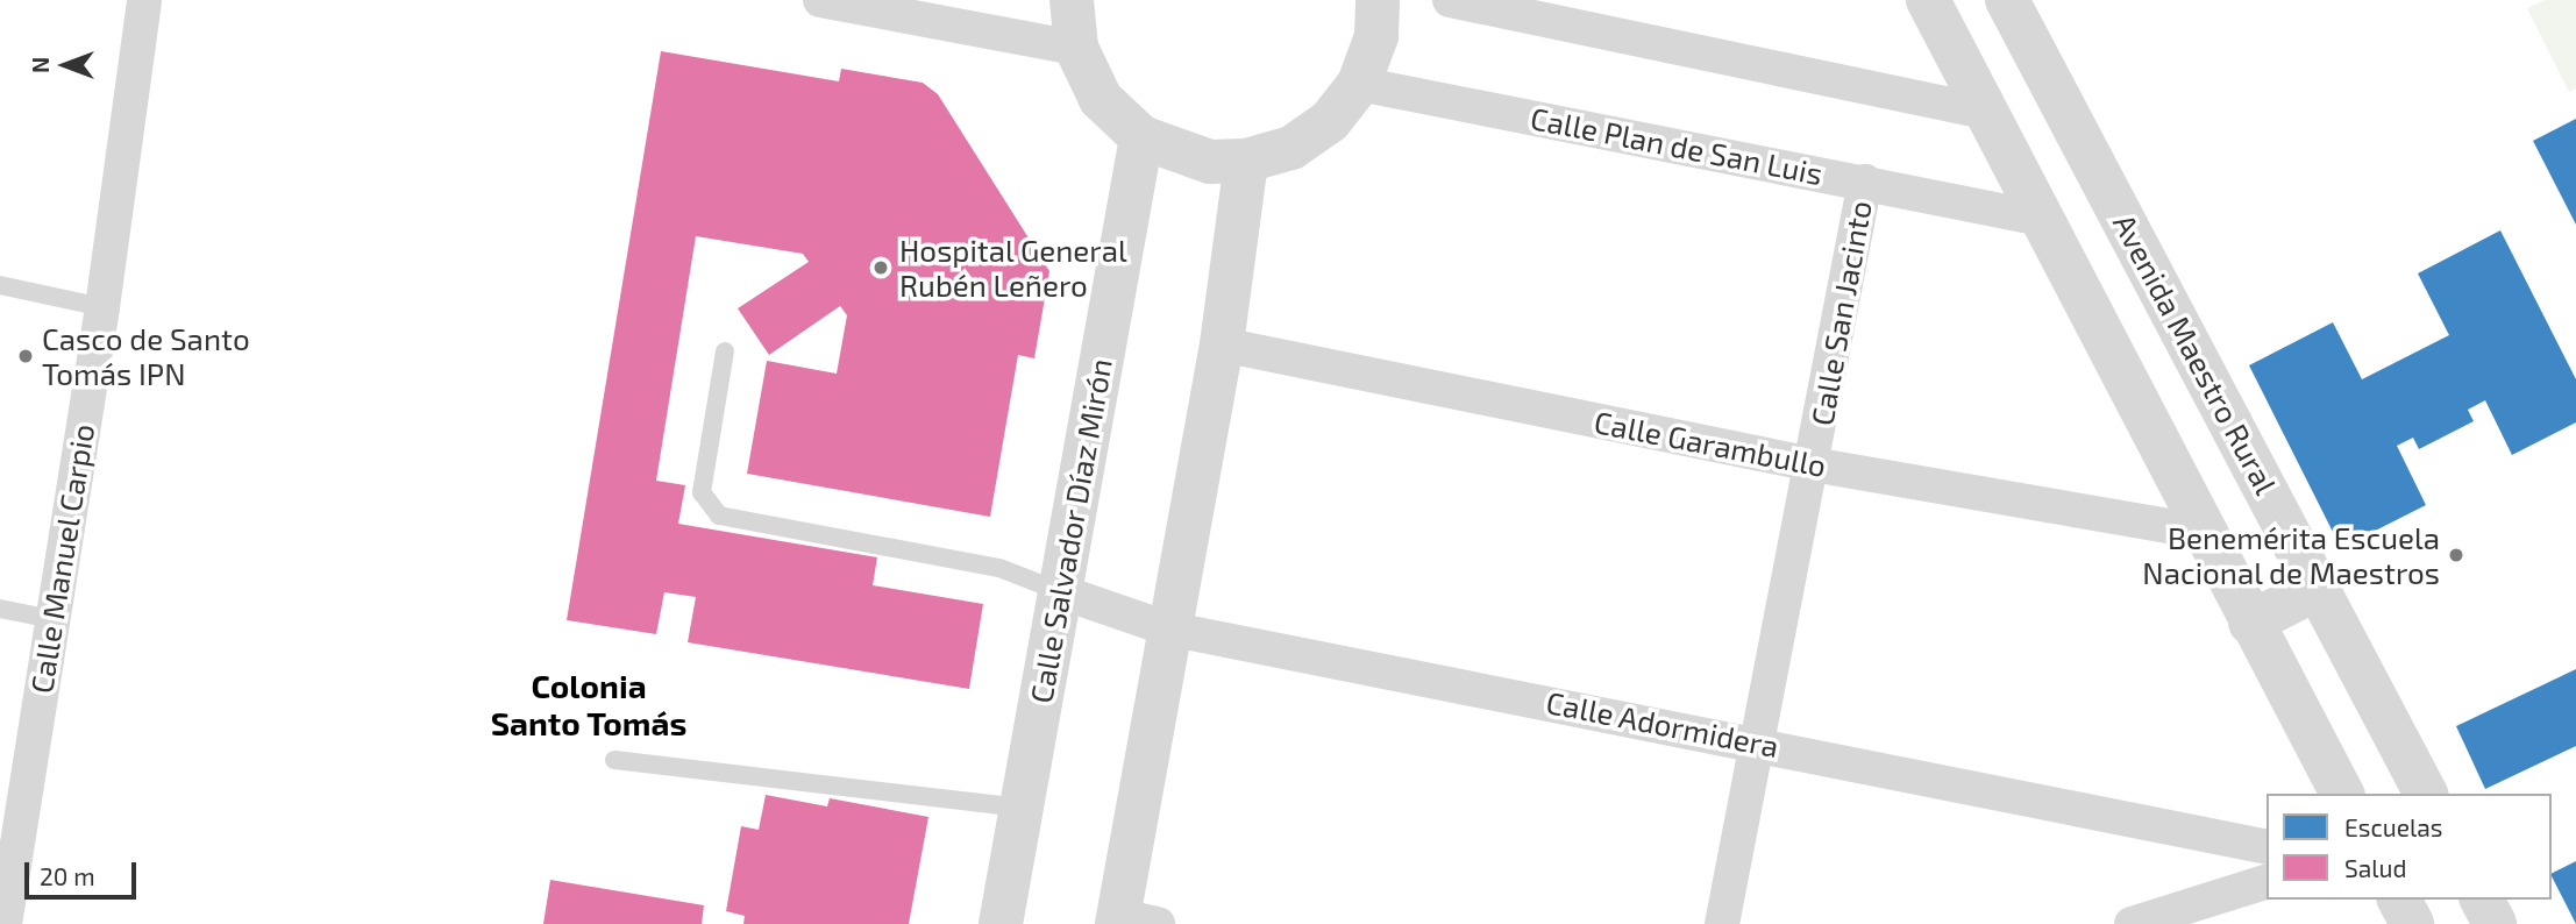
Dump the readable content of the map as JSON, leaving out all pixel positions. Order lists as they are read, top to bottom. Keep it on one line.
{"streets":{"street":["Calle Plan de San Luis","Calle San Jacinto","Avenida Maestro Rural","Calle Garambullo","Calle Salvador Díaz Mirón","Calle Manuel Carpio","Calle Adormidera"]},"crossings":[["Calle Plan de San Luis","Calle San Jacinto"],["Calle San Jacinto","Calle Garambullo"],["Calle San Jacinto","Calle Adormidera"],["Calle Salvador Díaz Mirón","Calle Adormidera"]],"districts":["Colonia Santo Tomás"],"places":["Hospital General Rubén Leñero","Casco de Santo Tomás IPN","Benemérita Escuela Nacional de Maestros"],"legend":["Escuelas","Salud"],"scale_bar":"20 m","north":"left"}
